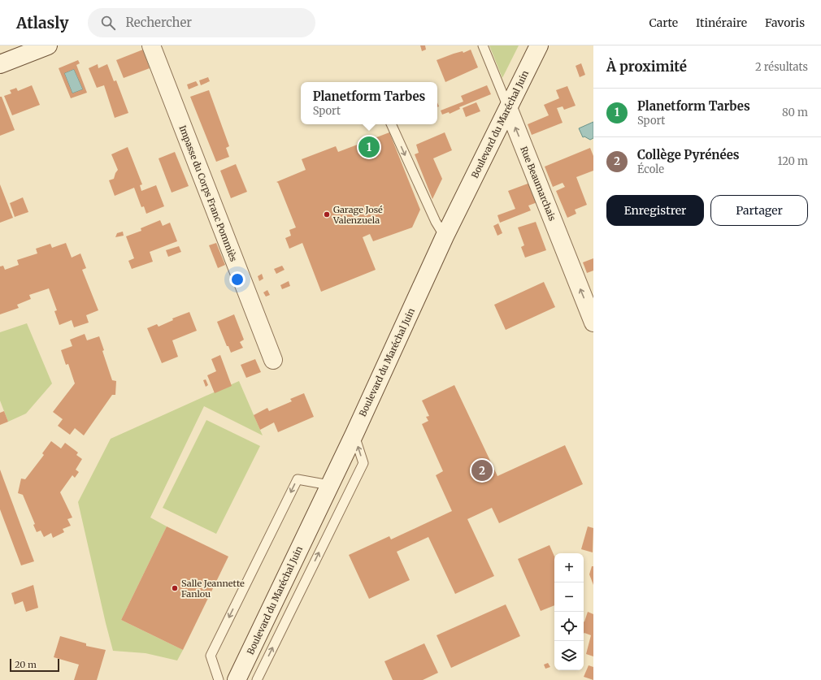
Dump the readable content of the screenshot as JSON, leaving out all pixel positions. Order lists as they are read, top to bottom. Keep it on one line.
{"streets":{"main road":["Boulevard du Maréchal Juin","Rue Beaumarchais","Impasse du Corps Franc Pommiès"]},"crossings":[["Boulevard du Maréchal Juin","Rue Beaumarchais"]],"places":["Garage José Valenzuela","Salle Jeannette Fanlou"],"scale_bar":"20 m","page":{"header":"Atlasly","search":"Rechercher","nav":["Carte","Itinéraire","Favoris"],"heading":["À proximité","2 résultats"],"popup":["Planetform Tarbes","Sport"],"list":[{"mark":"1","name":"Planetform Tarbes","note":"Sport","value":"80 m"},{"mark":"2","name":"Collège Pyrénées","note":"École","value":"120 m"}],"pins":["1","2"],"buttons":["Enregistrer","Partager"],"map_buttons":["+","−"],"scale":"20 m"}}
